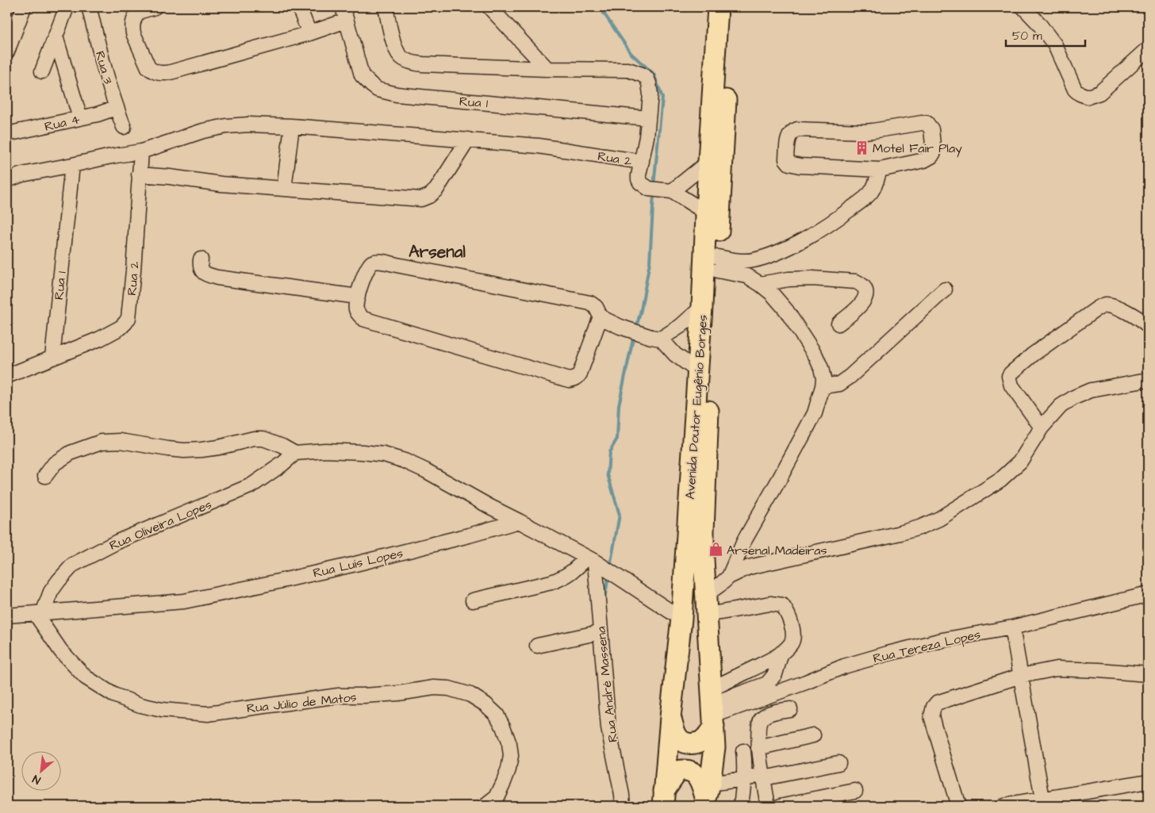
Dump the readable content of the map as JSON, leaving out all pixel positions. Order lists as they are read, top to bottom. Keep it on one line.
{"streets":{"highway":["Avenida Doutor Eugênio Borges"],"street":["Rua 3","Rua 1","Rua 4","Rua 2","Rua Oliveira Lopes","Rua Luís Lopes","Rua Tereza Lopes","Rua André Massena","Rua Júlio de Matos"]},"crossings":[["Rua 3","Rua 4"],["Rua 1","Rua 2"],["Avenida Doutor Eugênio Borges","Rua Tereza Lopes"],["Rua Oliveira Lopes","Rua Luís Lopes"],["Rua Oliveira Lopes","Rua Júlio de Matos"],["Rua Luís Lopes","Rua Júlio de Matos"]],"districts":["Arsenal"],"places":{"building":["Motel Fair Play"],"shop":["Arsenal Madeiras"]},"scale_bar":"50 m","north":"bottom left"}
